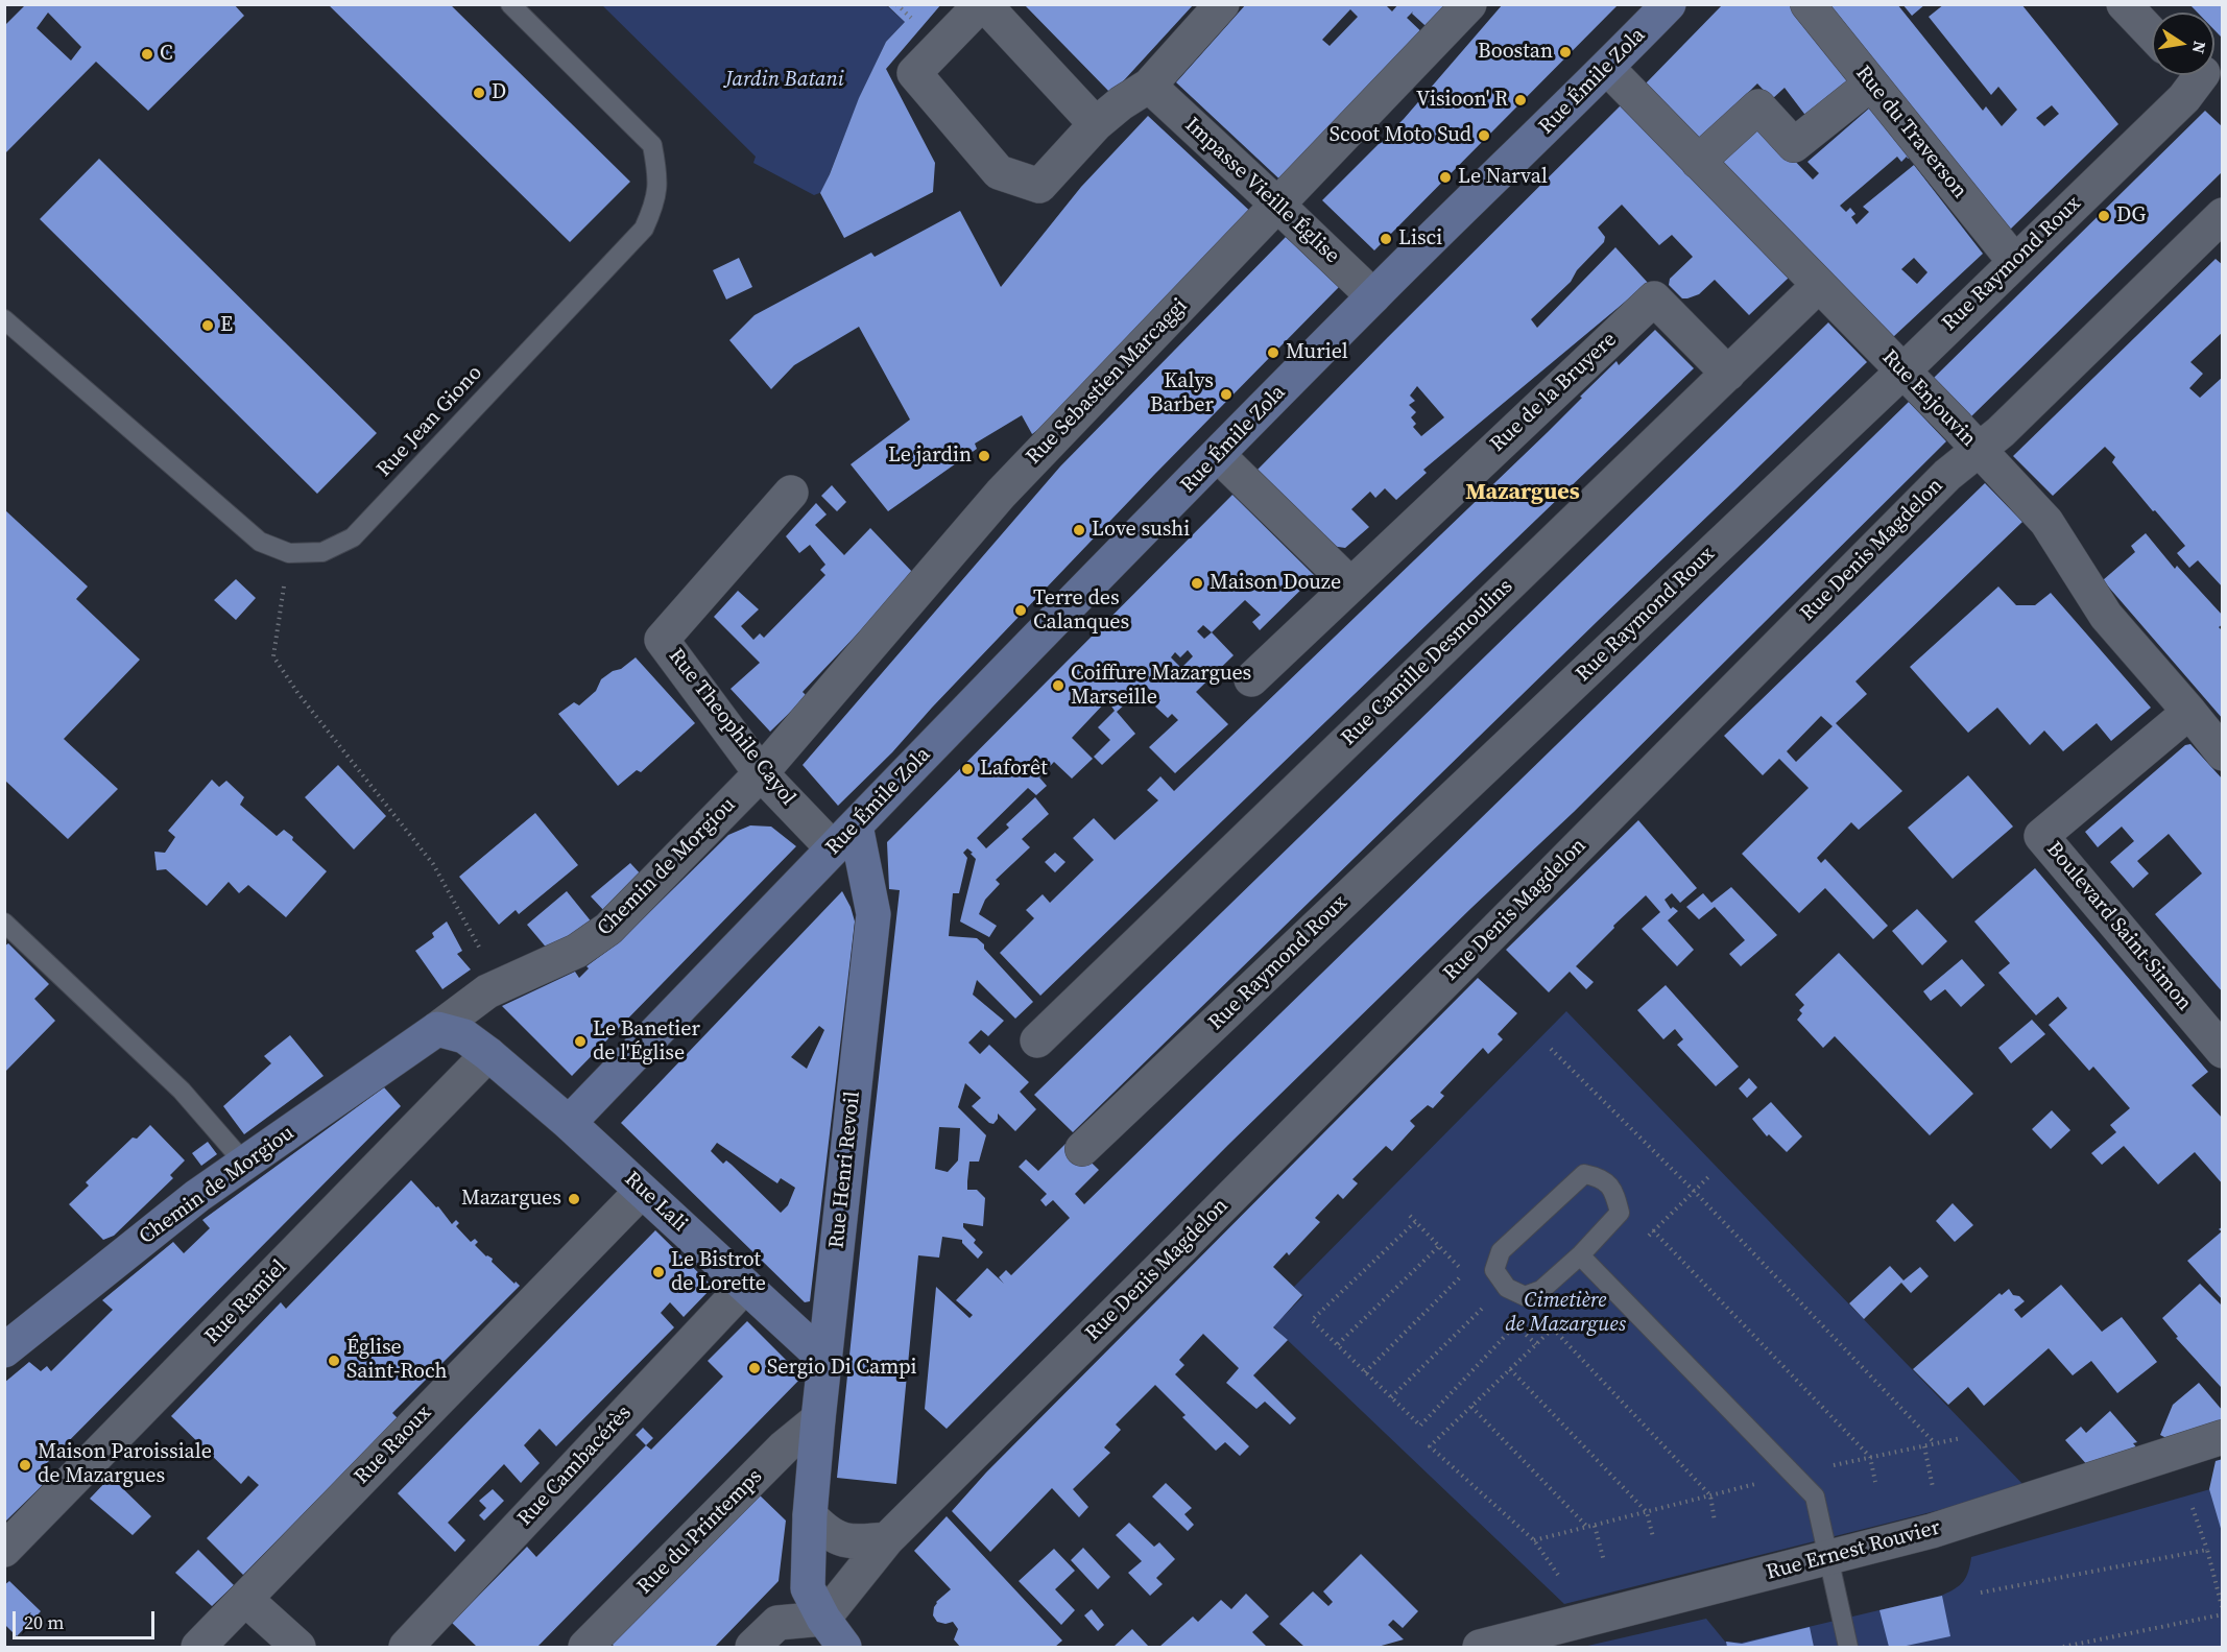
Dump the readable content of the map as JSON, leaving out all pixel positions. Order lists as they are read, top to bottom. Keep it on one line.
{"streets":{"street":["Rue Émile Zola","Rue du Traverson","Impasse Vieille Église","Rue Raymond Roux","Rue Sebastien Marcaggi","Rue de la Bruyere","Rue Enjouvin","Rue Denis Magdelon","Rue Camille Desmoulins","Rue Theophile Cayol","Chemin de Morgiou","Boulevard Saint-Simon","Rue Henri Revoil","Rue Lali","Rue Ramiel","Rue Raoux","Rue Cambacérès","Rue du Printemps","Rue Ernest Rouvier"],"lane":["Rue Jean Giono"]},"crossings":[["Rue Émile Zola","Impasse Vieille Église"],["Rue Émile Zola","Rue Enjouvin"],["Rue Émile Zola","Rue Theophile Cayol"],["Rue Émile Zola","Rue Henri Revoil"],["Rue Émile Zola","Rue Lali"],["Rue du Traverson","Rue Raymond Roux"],["Impasse Vieille Église","Rue Sebastien Marcaggi"],["Rue Raymond Roux","Rue Enjouvin"],["Rue Sebastien Marcaggi","Rue Theophile Cayol"],["Rue Sebastien Marcaggi","Chemin de Morgiou"],["Rue de la Bruyere","Rue Camille Desmoulins"],["Rue Enjouvin","Rue Denis Magdelon"],["Rue Enjouvin","Rue Camille Desmoulins"],["Rue Enjouvin","Boulevard Saint-Simon"],["Rue Denis Magdelon","Rue Henri Revoil"],["Rue Theophile Cayol","Chemin de Morgiou"],["Rue Theophile Cayol","Rue Henri Revoil"],["Rue Henri Revoil","Rue Lali"],["Rue Henri Revoil","Rue du Printemps"],["Rue Lali","Rue Raoux"],["Rue Lali","Rue Cambacérès"]],"districts":["Mazargues"],"parks":["Jardin Batani","Cimetière de Mazargues"],"places":["Boostan","C","D","Visioon' R","Scoot Moto Sud","Le Narval","DG","Lisci","E","Muriel","Kalys Barber","Le jardin","Love sushi","Maison Douze","Terre des Calanques","Coiffure Mazargues Marseille","Laforêt","Le Banetier de l'Église","Mazargues","Le Bistrot de Lorette","Église Saint-Roch","Sergio Di Campi","Maison Paroissiale de Mazargues"],"scale_bar":"20 m","north":"right"}
